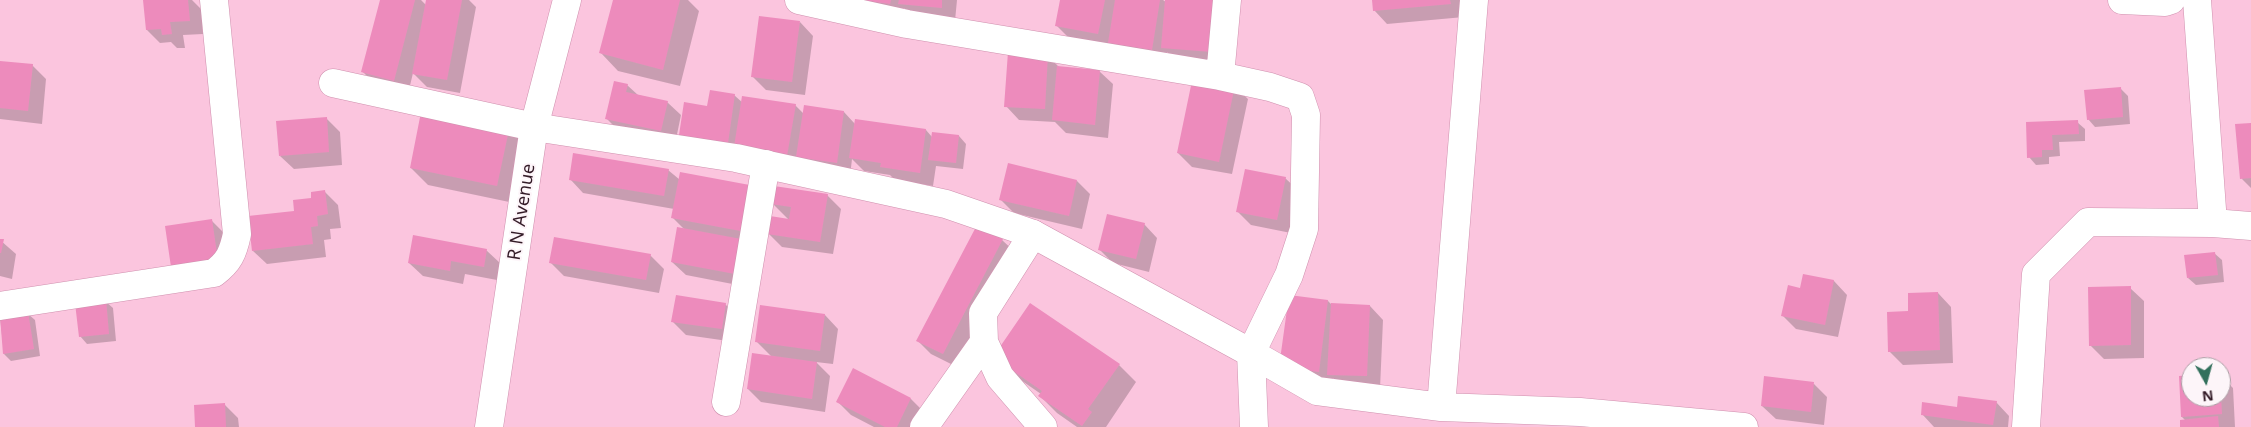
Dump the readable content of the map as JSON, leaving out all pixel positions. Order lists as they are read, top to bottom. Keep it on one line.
{"streets":{"street":["R N Avenue"]},"north":"bottom"}
